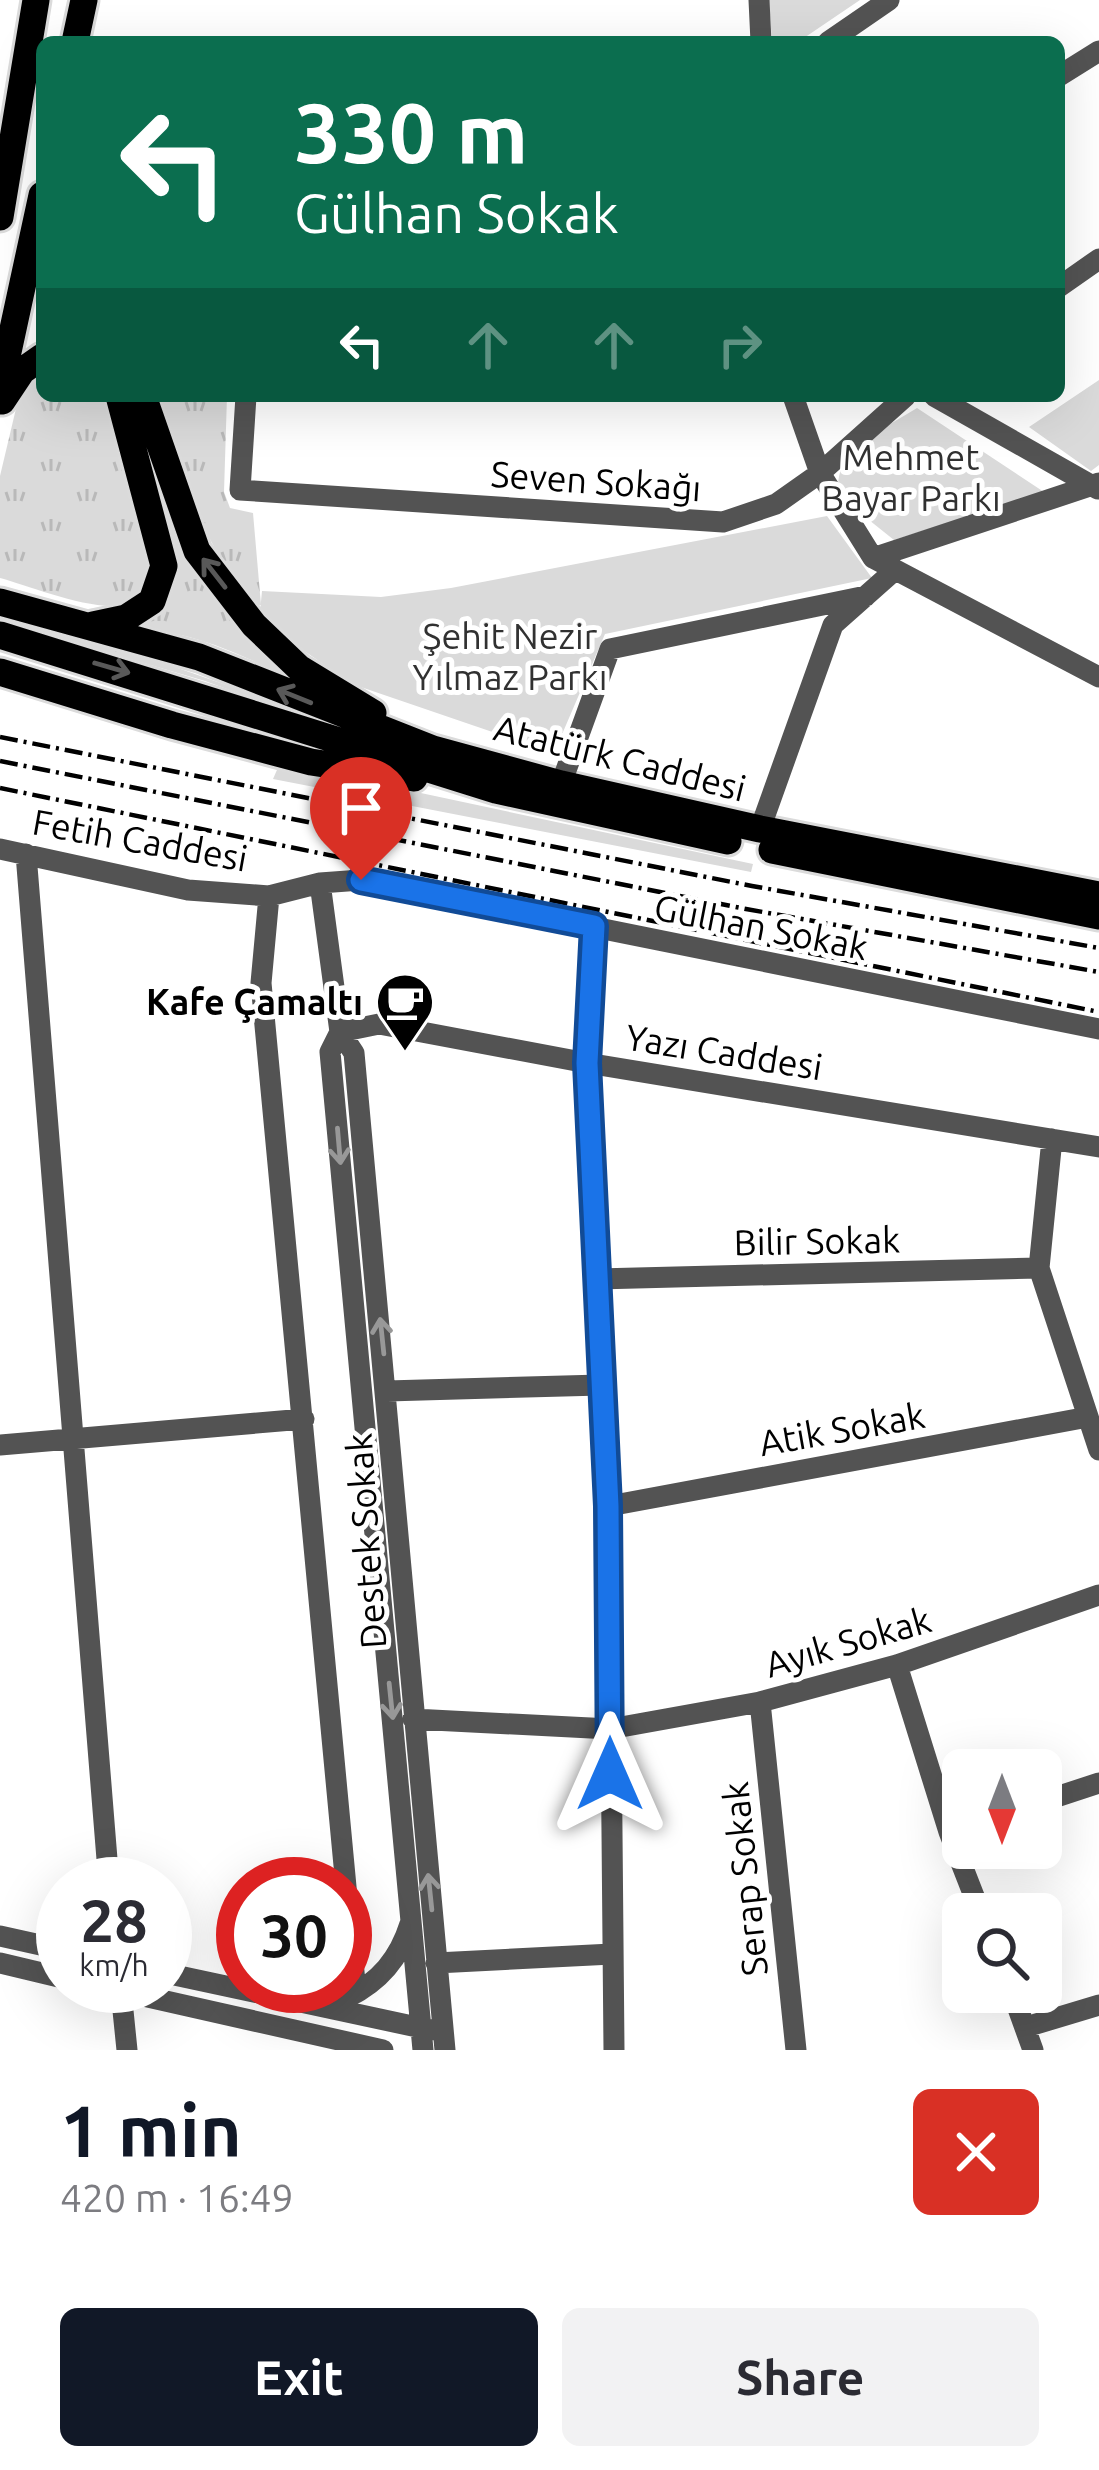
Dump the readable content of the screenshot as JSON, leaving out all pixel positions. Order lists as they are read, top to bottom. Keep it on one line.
{"streets":{"main road":["Atatürk Caddesi"],"street":["Seven Sokağı","Fetih Caddesi","Gülhan Sokak","Yazı Caddesi","Bilir Sokak","Atik Sokak","Destek Sokak","Ayık Sokak","Serap Sokak"]},"crossings":[["Fetih Caddesi","Gülhan Sokak"],["Gülhan Sokak","Destek Sokak"],["Yazı Caddesi","Destek Sokak"],["Destek Sokak","Ayık Sokak"],["Ayık Sokak","Serap Sokak"]],"parks":["Mehmet Bayar Parkı","Şehit Nezir Yılmaz Parkı"],"places":{"cafe":["Kafe Çamaltı"]},"north":"bottom","page":{"turn":["330 m","Gülhan Sokak"],"speed":"28 km/h","limit":"30","heading":["1 min","420 m · 16:49"],"buttons":["Exit","Share"]}}
